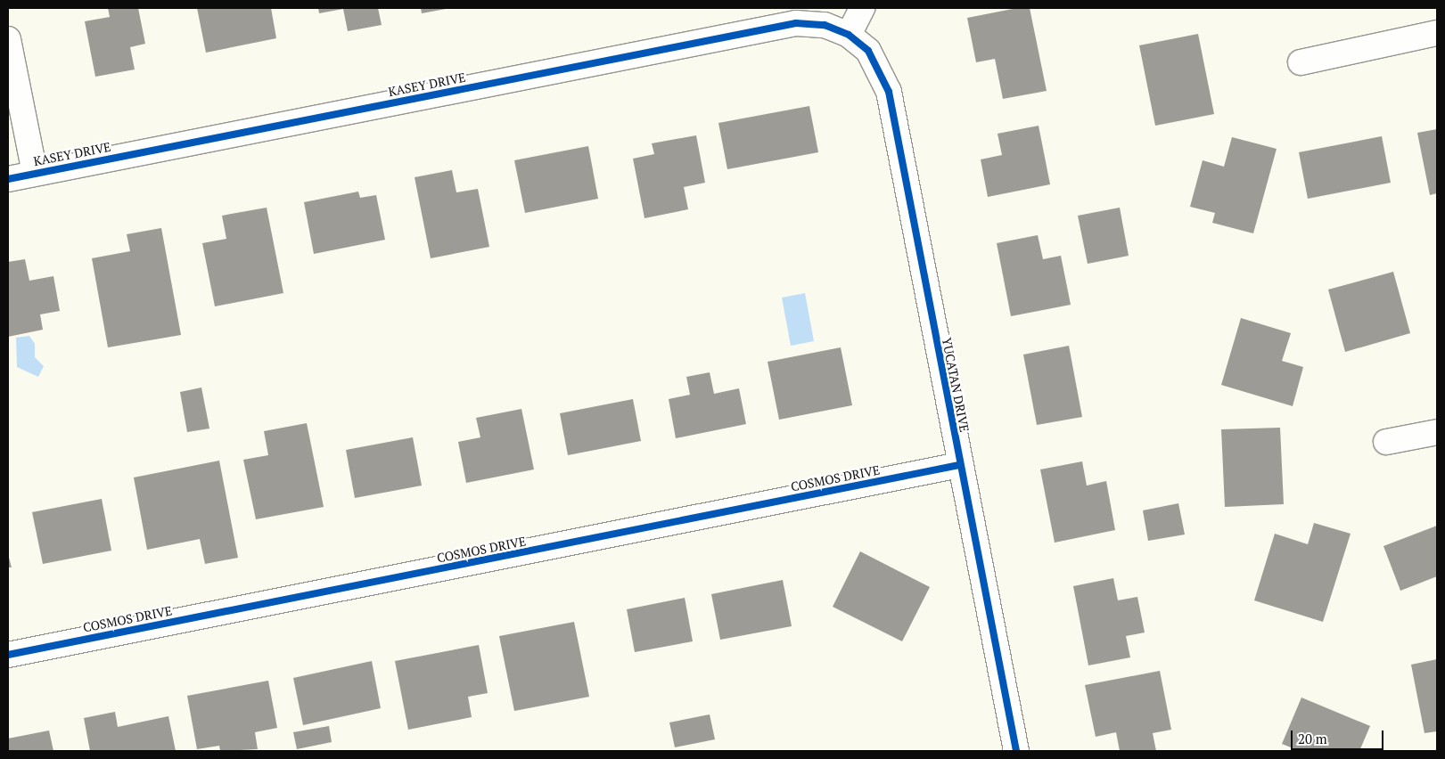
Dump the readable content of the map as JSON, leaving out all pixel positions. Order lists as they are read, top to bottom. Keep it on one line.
{"streets":{"street":["KASEY DRIVE","YUCATAN DRIVE","COSMOS DRIVE"]},"crossings":[["KASEY DRIVE","YUCATAN DRIVE"],["YUCATAN DRIVE","COSMOS DRIVE"]],"scale_bar":"20 m"}
